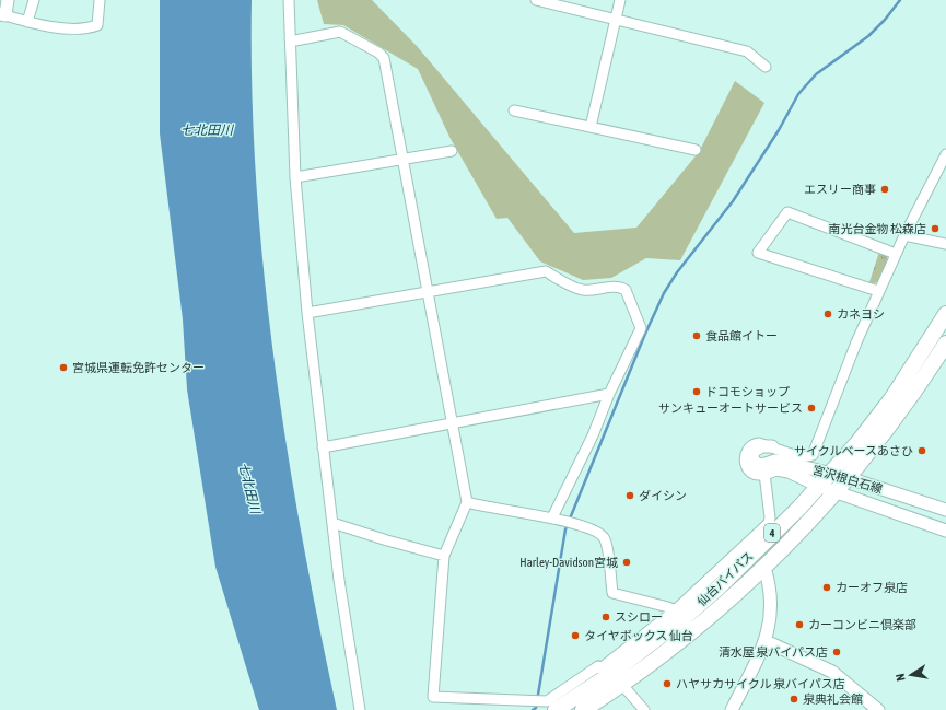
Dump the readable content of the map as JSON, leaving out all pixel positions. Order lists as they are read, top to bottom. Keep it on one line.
{"streets":{"highway":["4","仙台バイパス"],"street":["宮沢根白石線"]},"crossings":[["宮沢根白石線","仙台バイパス"]],"water":["七北田川"],"places":["エスリー商事","南光台金物 松森店","カネヨシ","食品館イトー","宮城県運転免許センター","ドコモショップ","サンキューオートサービス","サイクルベースあさひ","ダイシン","Harley-Davidson宮城","カーオフ泉店","スシロー","カーコンビニ倶楽部","タイヤボックス 仙台","清水屋 泉バイパス店","ハヤサカサイクル 泉バイパス店","泉典礼会館"],"north":"left"}
